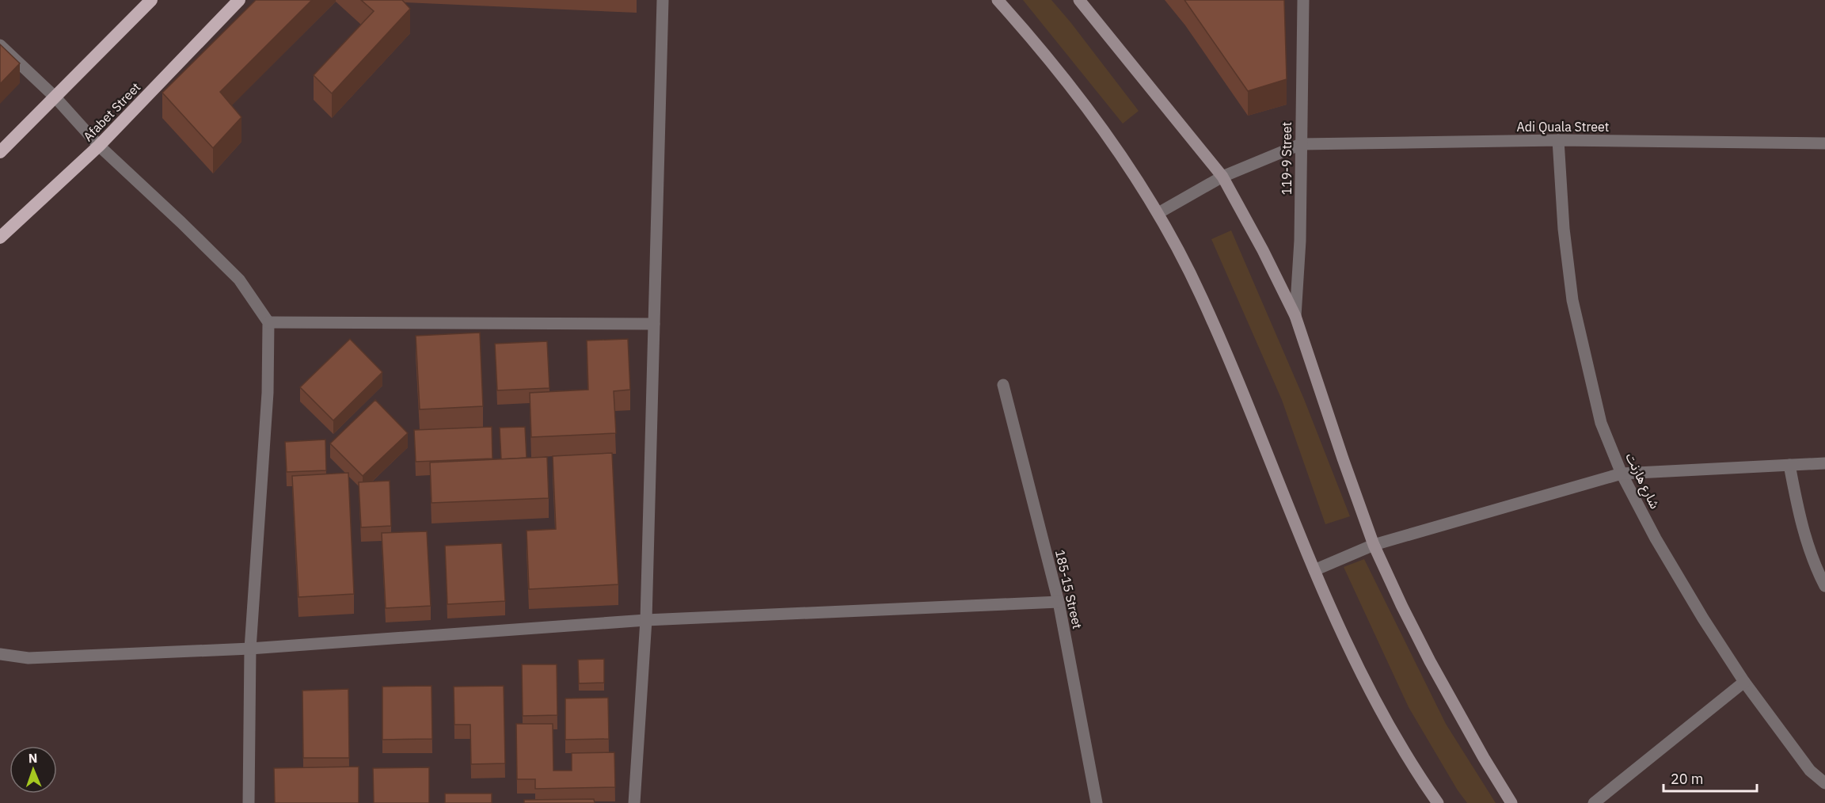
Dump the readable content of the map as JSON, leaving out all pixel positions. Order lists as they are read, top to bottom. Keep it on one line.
{"streets":{"highway":["Afabet Street"],"street":["Adi Quala Street","119-9 Street","شارع هارنت","185-15 Street"]},"crossings":[["Adi Quala Street","119-9 Street"],["Adi Quala Street","شارع هارنت"]],"scale_bar":"20 m","north":"top"}
